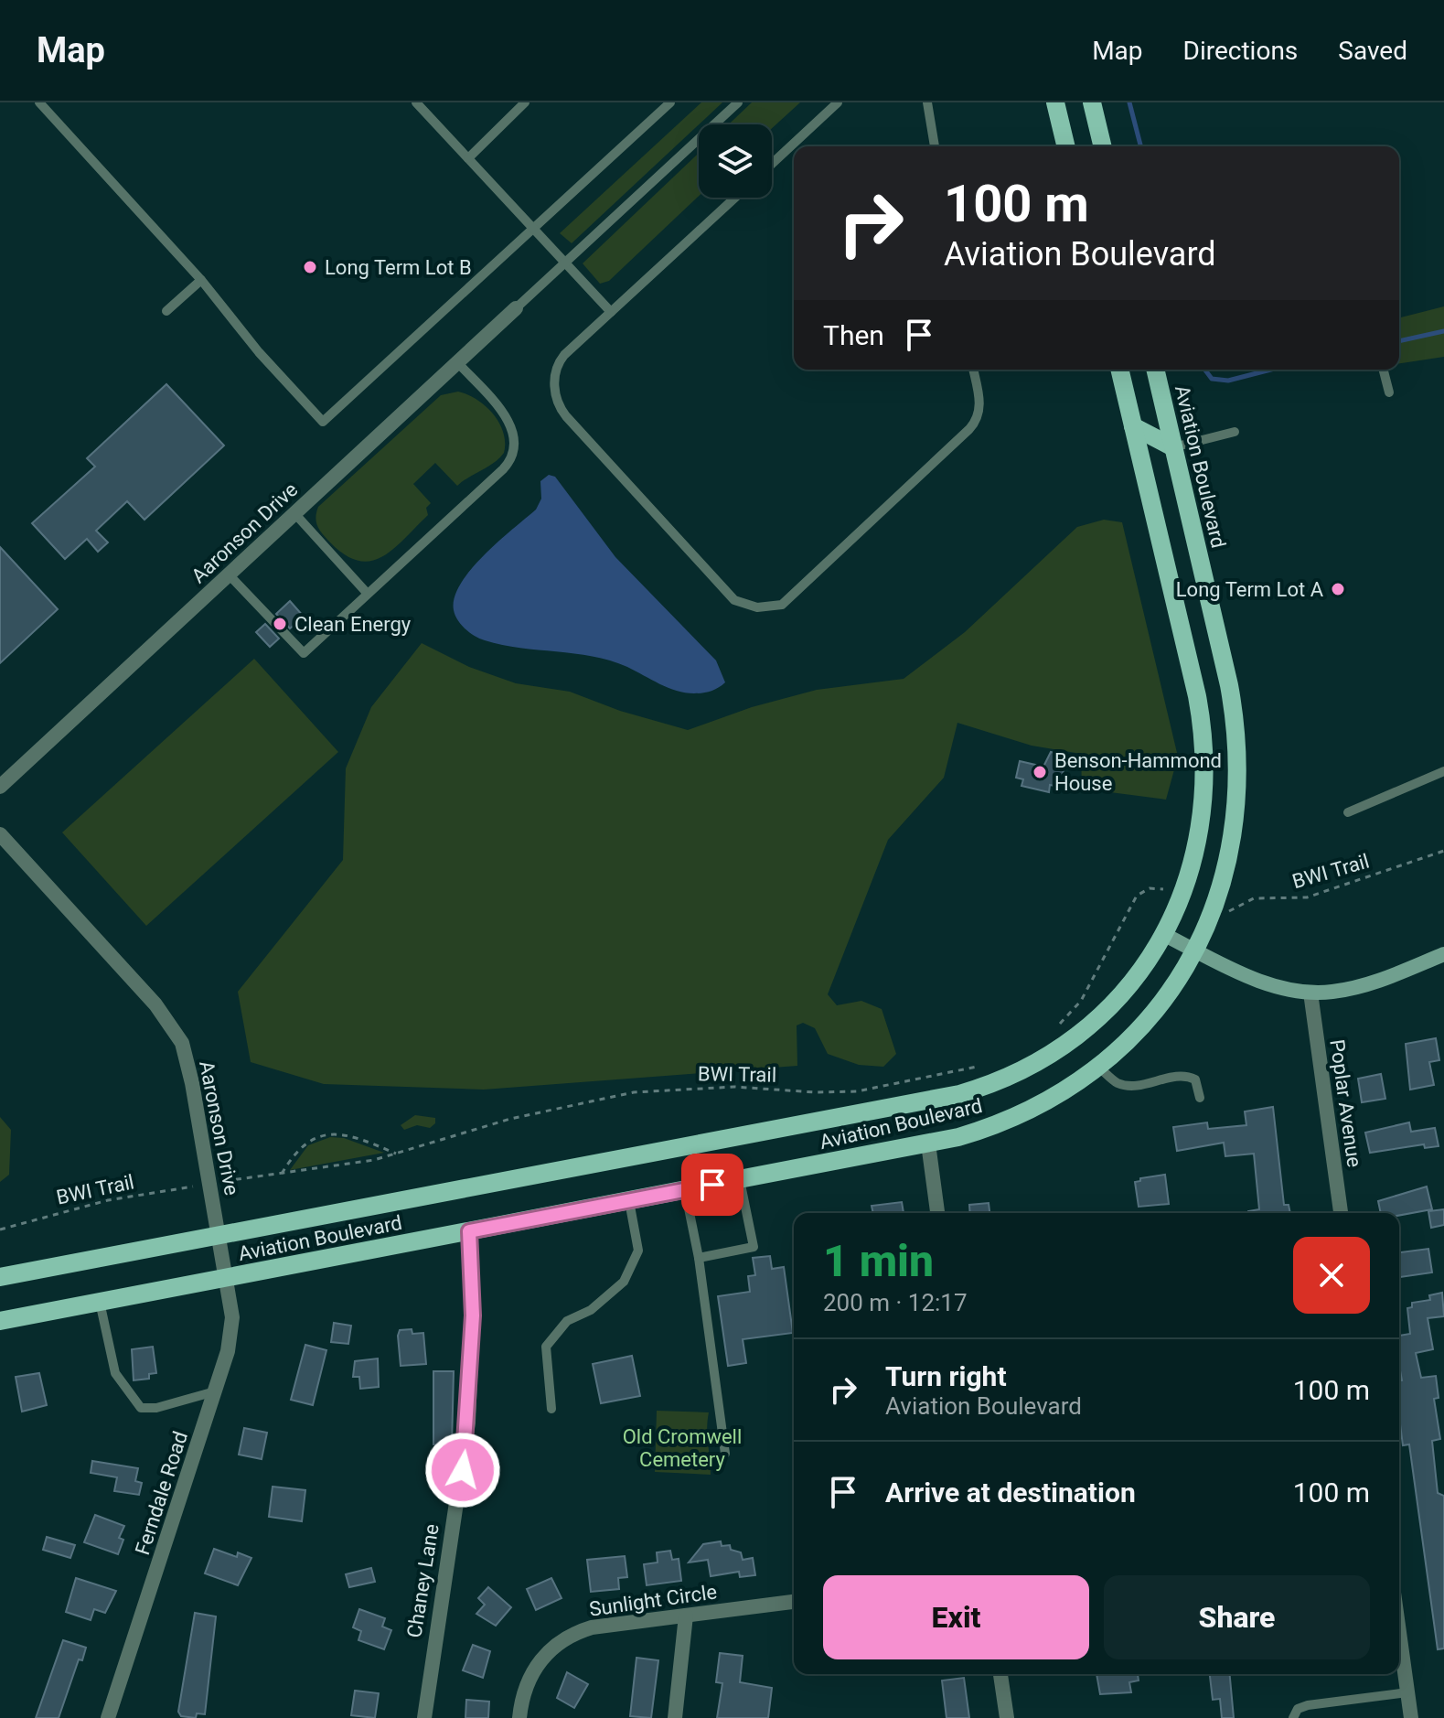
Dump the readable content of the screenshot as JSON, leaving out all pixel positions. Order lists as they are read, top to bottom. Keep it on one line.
{"streets":{"main road":["Aviation Boulevard"],"street":["Aaronson Drive","Poplar Avenue","Ferndale Road","Chaney Lane","Sunlight Circle"],"path":["BWI Trail"]},"crossings":[["Aviation Boulevard","Aaronson Drive"],["Aviation Boulevard","Ferndale Road"],["Aviation Boulevard","Chaney Lane"],["Aaronson Drive","Ferndale Road"]],"parks":["Old Cromwell Cemetery"],"places":["Long Term Lot B","Long Term Lot A","Clean Energy","Benson-Hammond House"],"page":{"header":"Map","nav":["Map","Directions","Saved"],"turn":["100 m","Aviation Boulevard"],"then":"Then","heading":["1 min","200 m · 12:17"],"list":[{"name":"Turn right","note":"Aviation Boulevard","value":"100 m"},{"name":"Arrive at destination","value":"100 m"}],"buttons":["Exit","Share"]}}
